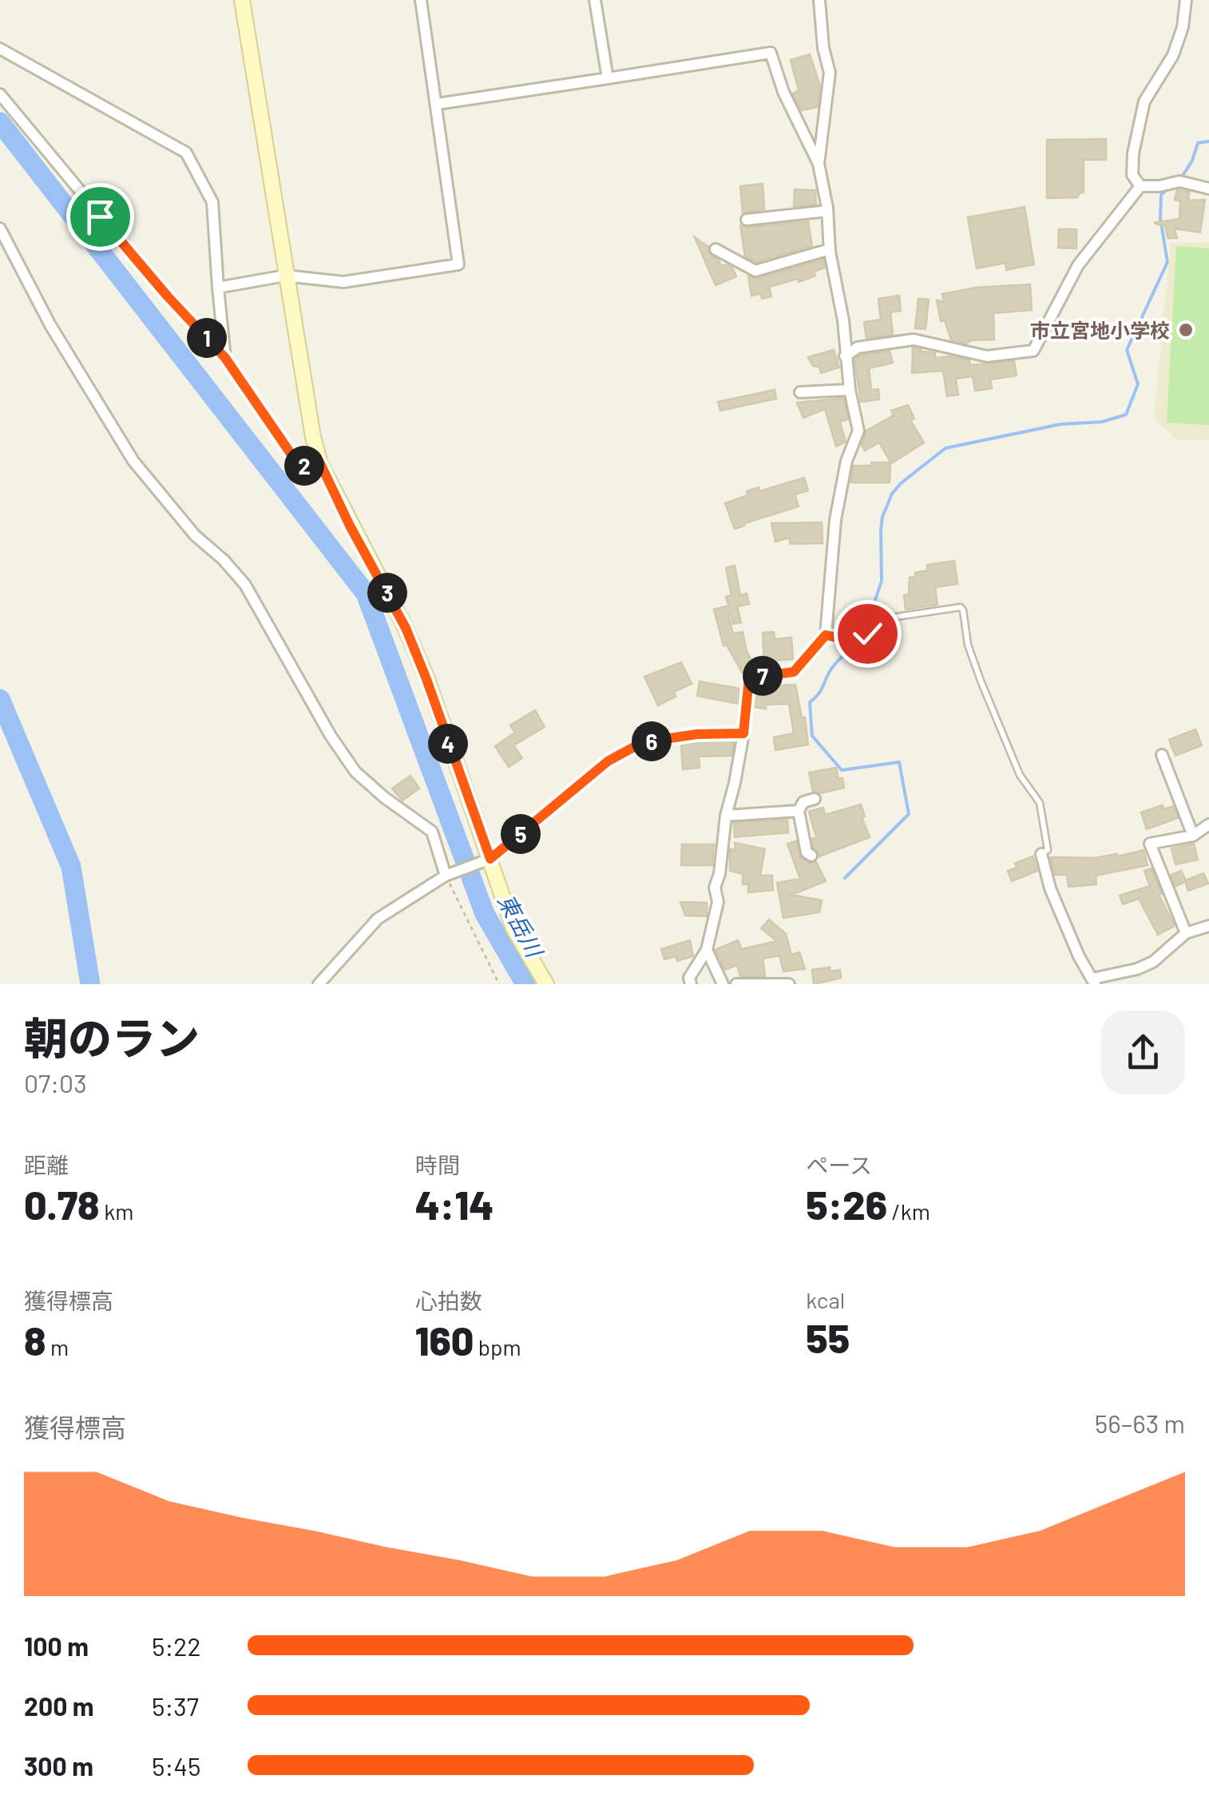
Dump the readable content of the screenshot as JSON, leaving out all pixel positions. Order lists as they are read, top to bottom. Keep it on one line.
{"water":["東岳川"],"places":["市立宮地小学校"],"page":{"pins":["1","2","3","7","6","4","5"],"heading":["朝のラン","07:03"],"stats":[["距離","0.78 km"],["時間","4:14"],["ペース","5:26 /km"],["獲得標高","8 m"],["心拍数","160 bpm"],["kcal","55"]],"chart":["獲得標高","56–63 m"],"list":[{"name":"100 m","note":"5:22"},{"name":"200 m","note":"5:37"},{"name":"300 m","note":"5:45"}]}}
